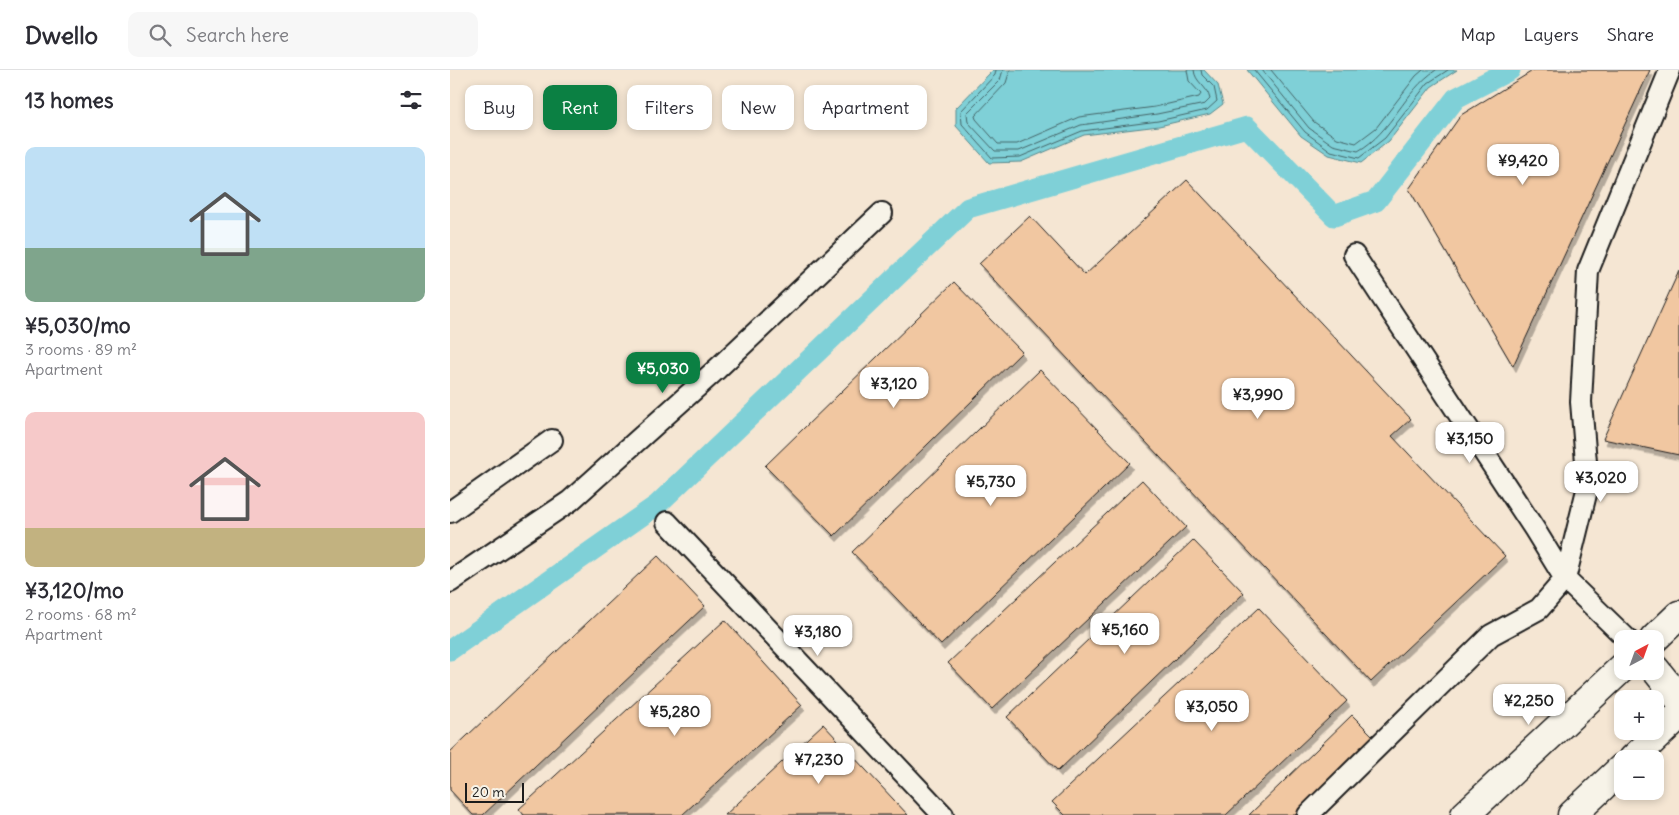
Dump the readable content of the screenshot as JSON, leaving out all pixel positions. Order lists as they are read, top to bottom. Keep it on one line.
{"scale_bar":"20 m","north":"top right","page":{"header":"Dwello","search":"Search here","nav":["Map","Layers","Share"],"heading":"13 homes","chip":["Buy","Rent","Filters","New","Apartment"],"list":[{"name":"¥5,030/mo","note":"3 rooms · 89 m² · Apartment"},{"name":"¥3,120/mo","note":"2 rooms · 68 m² · Apartment"}],"price":["¥9,420","¥5,030","¥3,120","¥3,990","¥3,150","¥3,020","¥5,730","¥5,160","¥3,180","¥2,250","¥3,050","¥5,280","¥7,230"],"map_buttons":["+","−"],"scale":"20 m"}}
